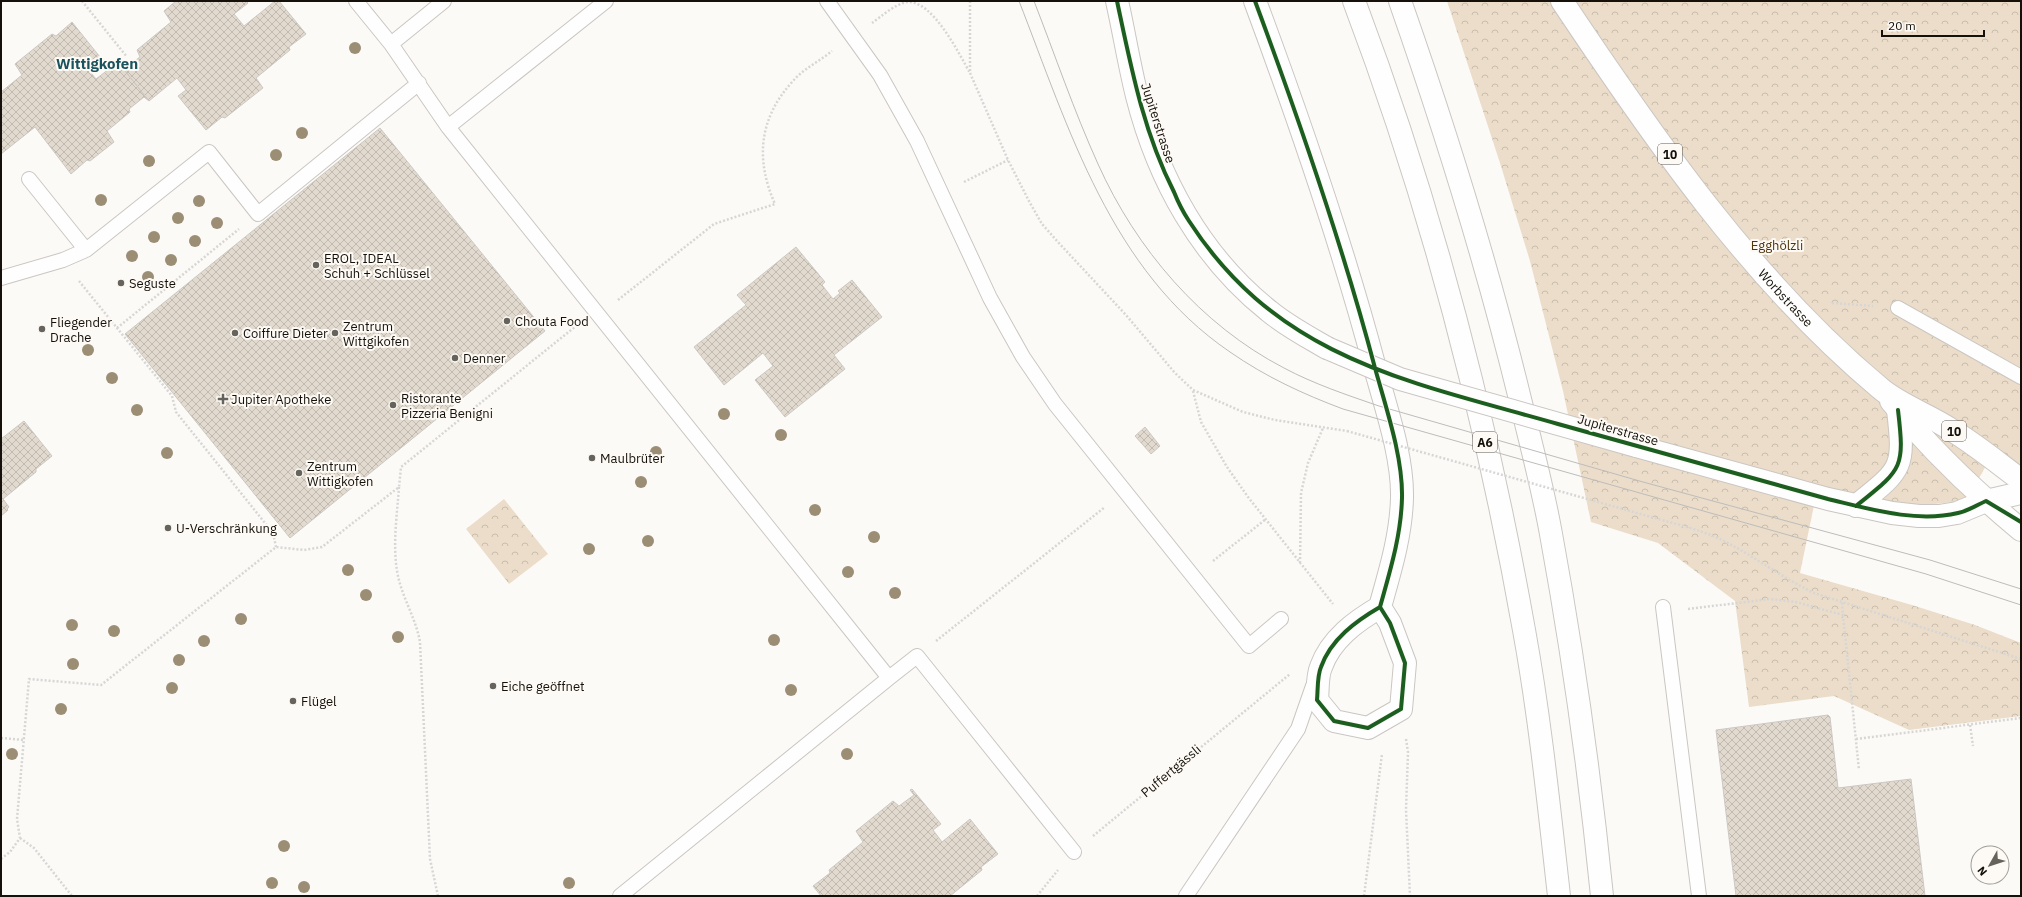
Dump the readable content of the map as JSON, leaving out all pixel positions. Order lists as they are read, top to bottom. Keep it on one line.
{"streets":{"main road":["Jupiterstrasse","10","Worbstrasse","A6"],"path":["Puffertgässli"]},"crossings":[["Jupiterstrasse","10"],["10","Worbstrasse"]],"districts":["Wittigkofen"],"parks":["Egghölzli"],"places":{"other":["EROL, IDEAL Schuh + Schlüssel","Seguste","Chouta Food","Fliegender Drache","Coiffure Dieter","Zentrum Wittgikofen","Denner","Ristorante Pizzeria Benigni","Maulbrüter","Zentrum Wittigkofen","U-Verschränkung","Eiche geöffnet","Flügel"],"health":["Jupiter Apotheke"]},"scale_bar":"20 m","north":"bottom left"}
